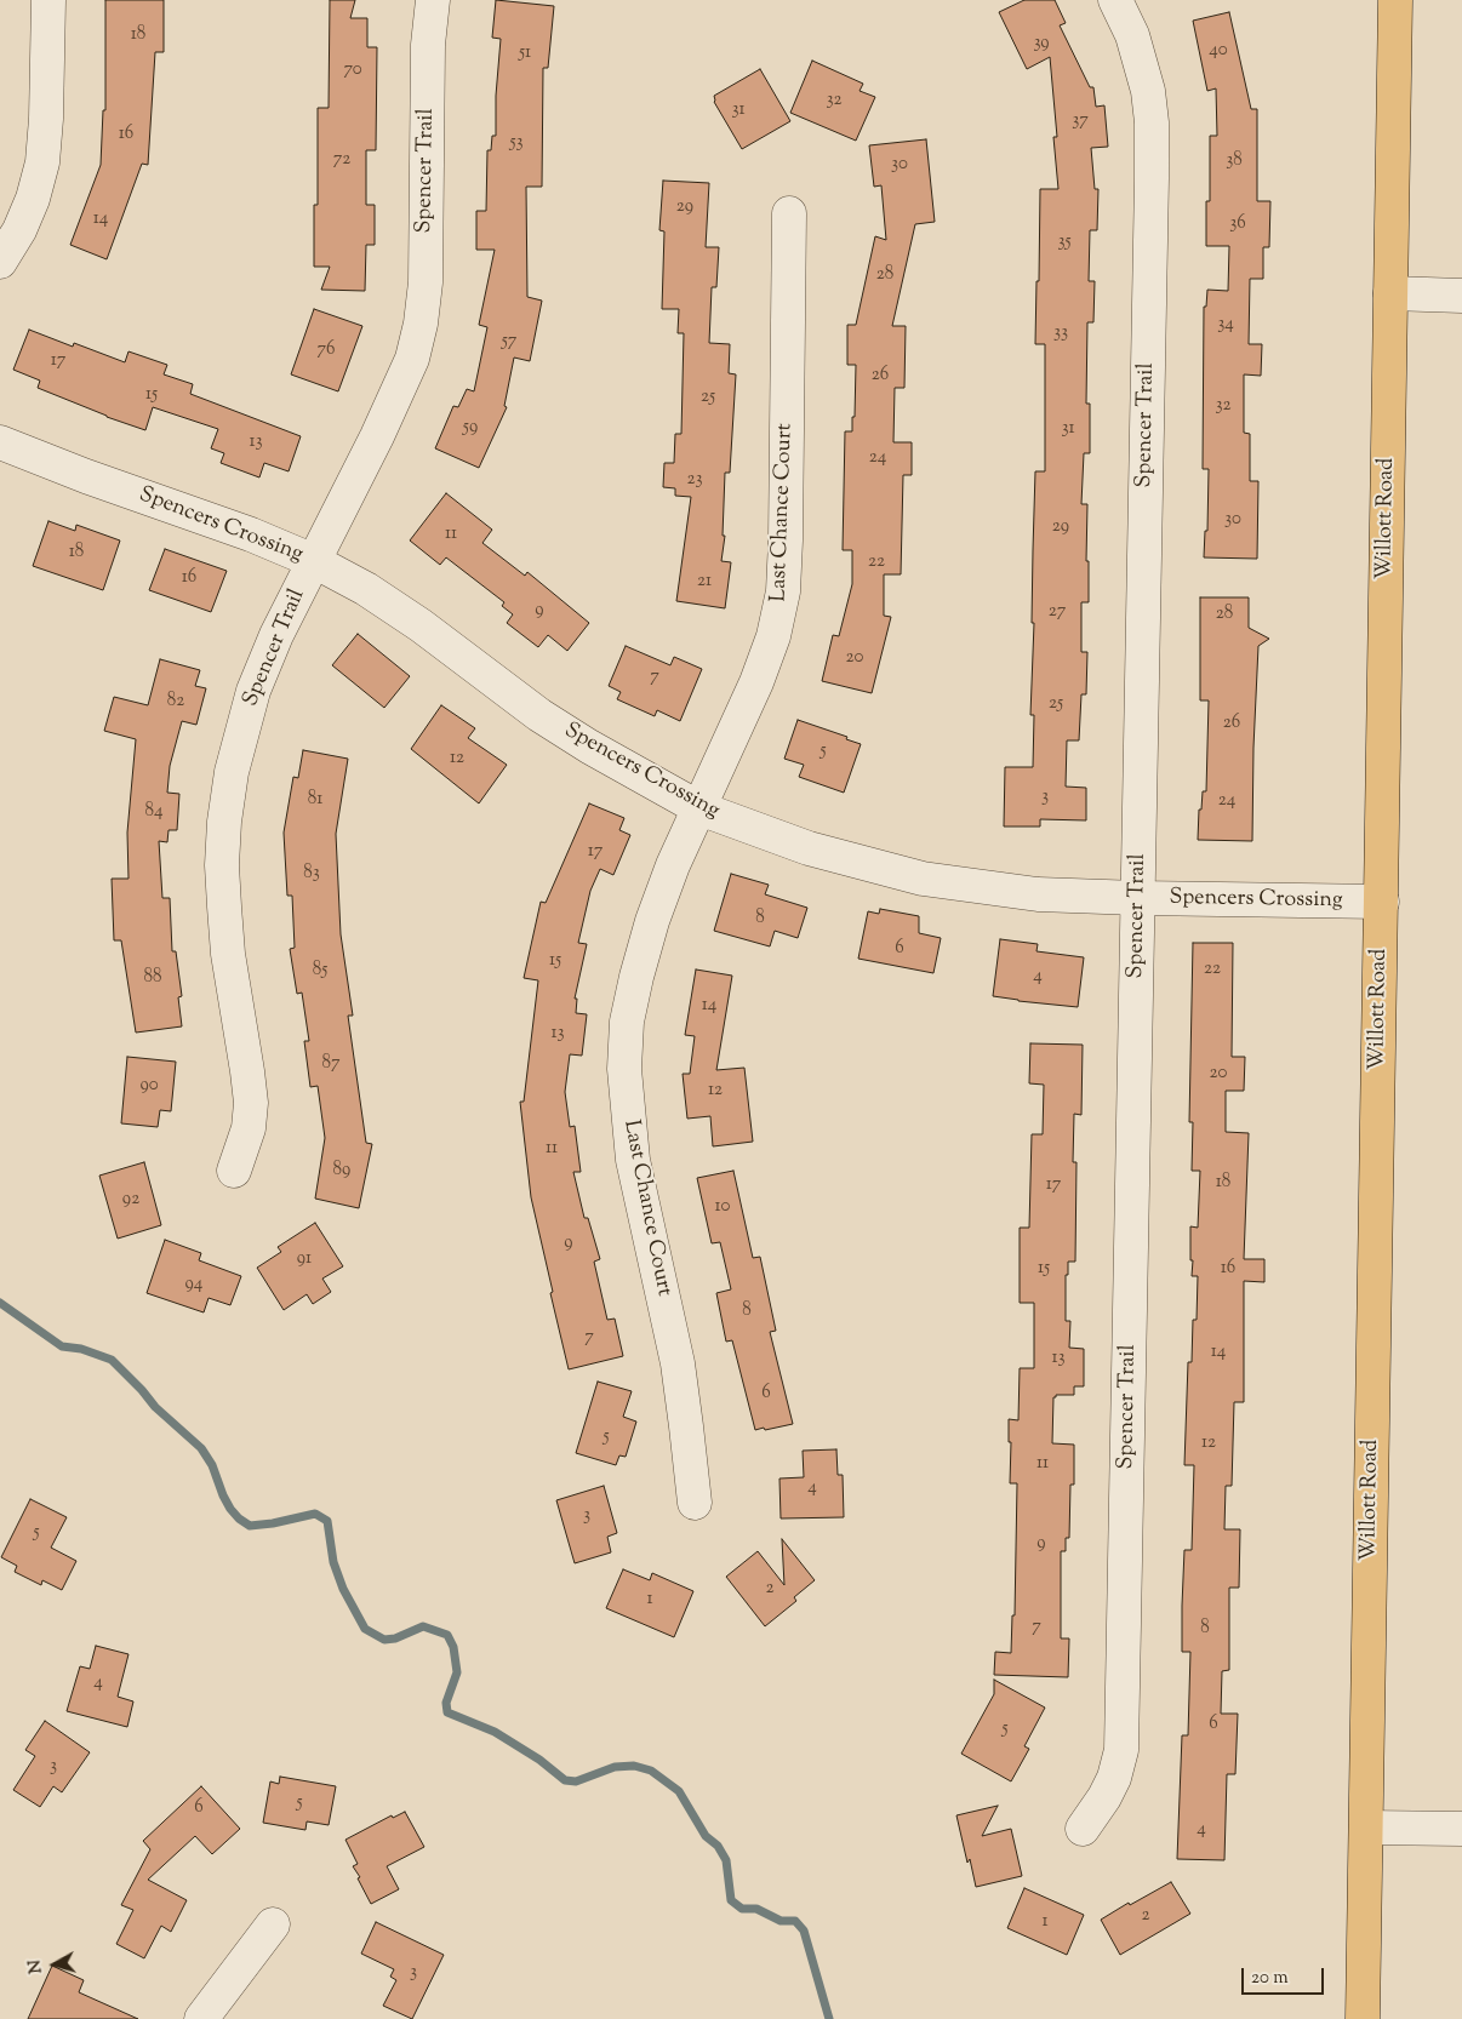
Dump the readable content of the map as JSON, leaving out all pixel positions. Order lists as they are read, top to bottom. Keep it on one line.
{"streets":{"main road":["Willott Road"],"street":["Spencer Trail","Last Chance Court","Spencers Crossing"]},"crossings":[["Spencer Trail","Spencers Crossing"],["Last Chance Court","Spencers Crossing"],["Willott Road","Spencers Crossing"]],"house_numbers":["18","39","40","51","70","32","31","37","16","53","72","38","30","29","14","36","35","28","34","33","57","76","17","26","15","25","32","59","31","13","24","23","30","29","11","18","22","16","21","9","27","28","20","7","82","25","26","5","12","3","81","24","84","17","83","8","6","15","22","85","4","88","14","13","87","20","90","12","11","89","18","17","92","10","9","91","15","16","94","8","7","14","13","6","5","12","11","4","3","5","9","2","1","7","8","4","6","5","3","5","6","4","2","1","3"],"scale_bar":"20 m","north":"left"}
